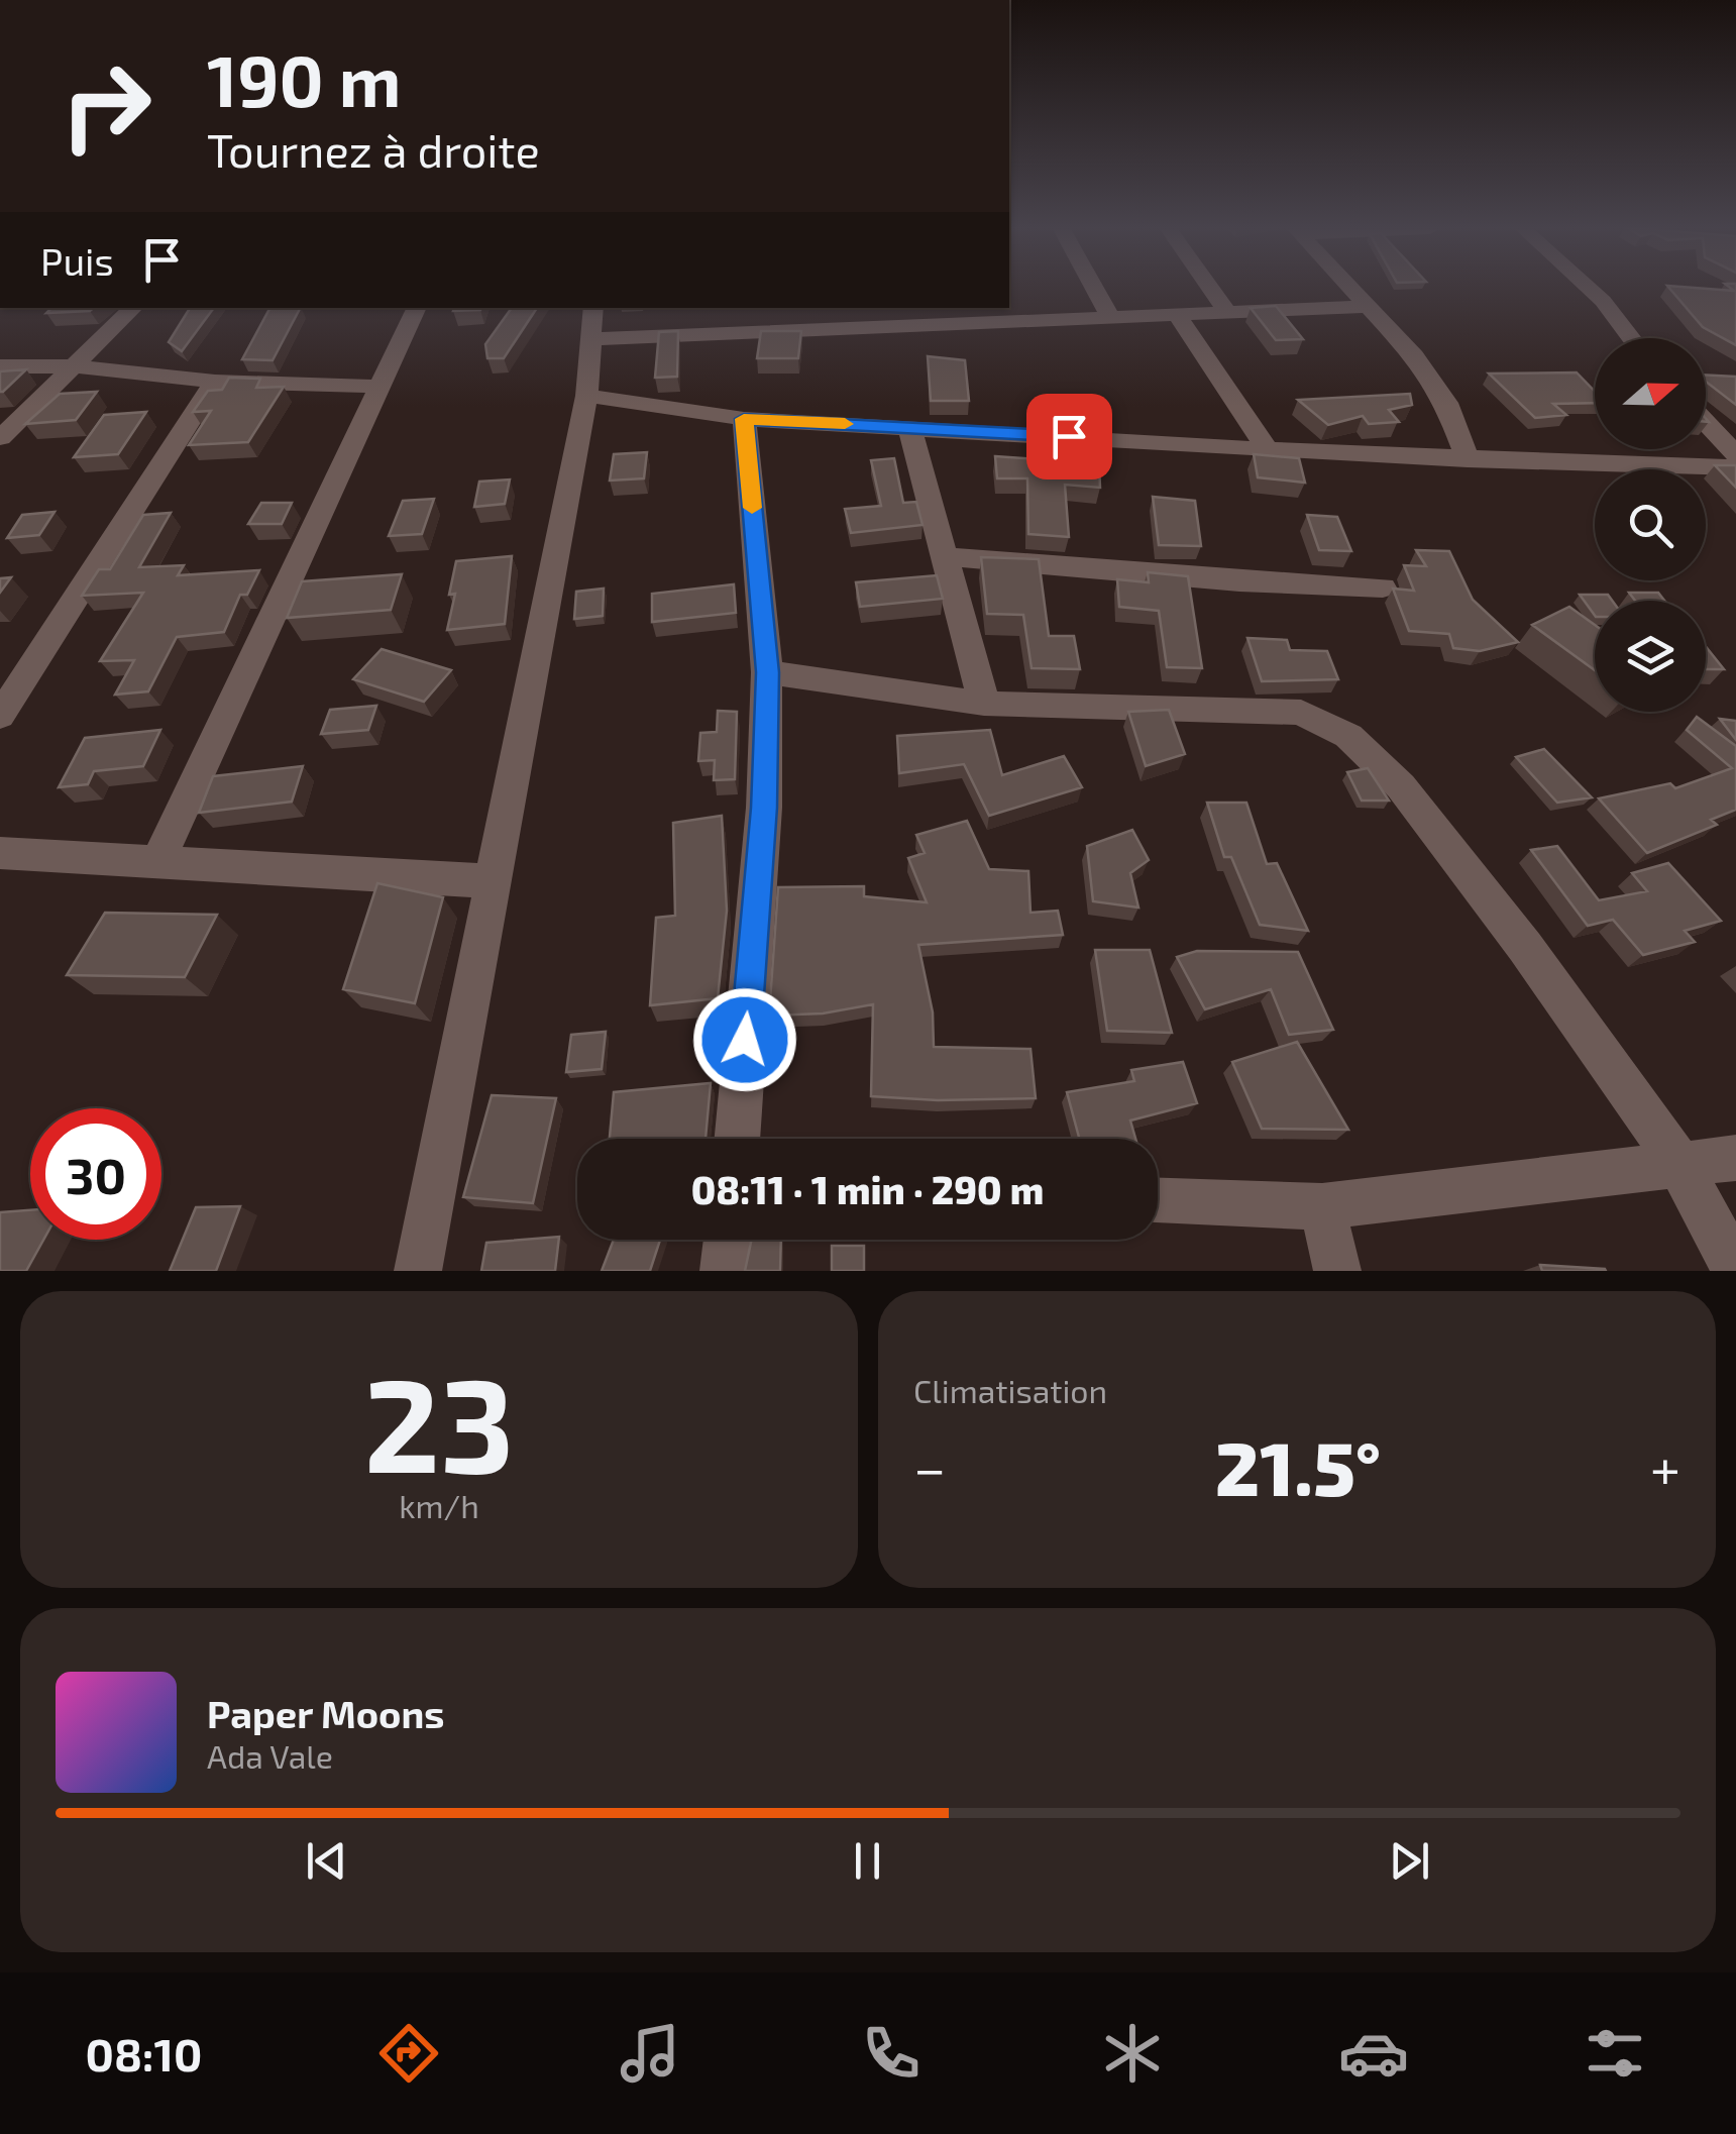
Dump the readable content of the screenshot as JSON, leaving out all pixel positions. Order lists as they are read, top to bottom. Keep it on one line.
{"north":"right","page":{"turn":["190 m","Tournez à droite"],"then":"Puis","limit":"30","trip":"08:11 · 1 min · 290 m","tile":[["23","km/h"],"Climatisation"],"heat":["−","21.5°","+"],"song":["Paper Moons","Ada Vale"],"tabs":"08:10"}}
